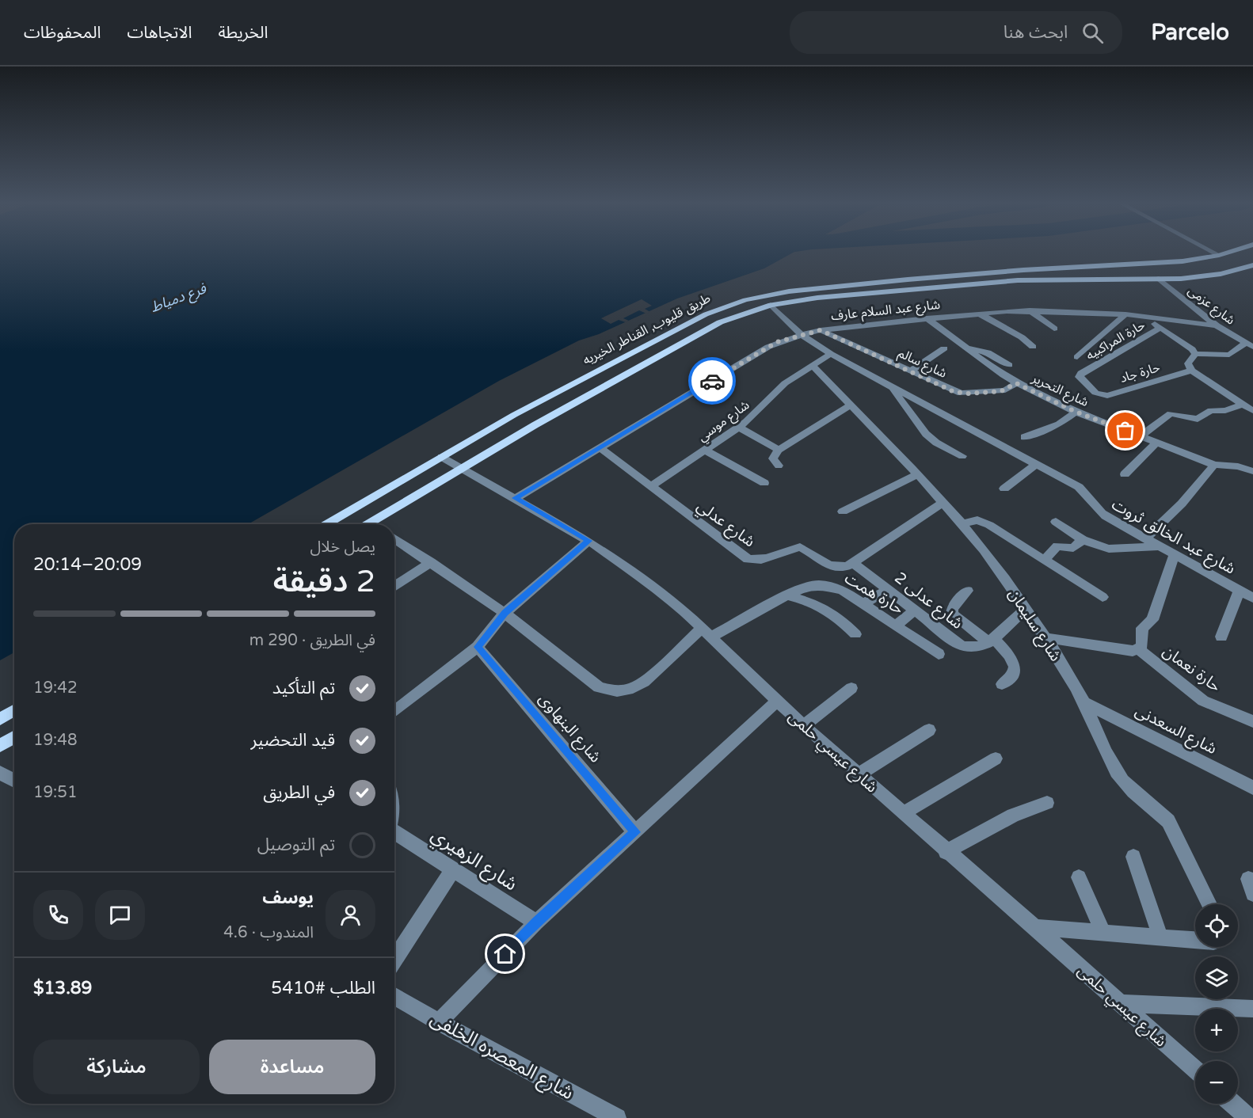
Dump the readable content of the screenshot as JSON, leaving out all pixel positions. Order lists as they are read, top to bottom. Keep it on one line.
{"streets":{"main road":["طريق قليوب, القناطر الخيريه"],"street":["شارع عزمى","شارع عبد السلام عارف","حارة المراكبيه","شارع سالم","حارة جاد","شارع التحرير","شارع موسي","شارع عدلي","شارع عبد الخالق ثروت","حارة همت","شارع عدلى 2","شارع سليمان","حارة نعمان","شارع البنهاوى","شارع السعدنى","شارع عيسي حلمى","شارع الزهيري","شارع المعصره الخلفى"]},"crossings":[["شارع عزمى","شارع عبد السلام عارف"],["شارع عزمى","طريق قليوب, القناطر الخيريه"],["شارع عبد السلام عارف","شارع سالم"],["شارع عبد السلام عارف","شارع التحرير"],["شارع عبد السلام عارف","شارع عدلي"],["شارع عبد السلام عارف","شارع عبد الخالق ثروت"],["شارع عبد السلام عارف","شارع عيسي حلمى"],["طريق قليوب, القناطر الخيريه","شارع عبد الخالق ثروت"],["طريق قليوب, القناطر الخيريه","شارع عيسي حلمى"],["حارة المراكبيه","حارة جاد"],["شارع سالم","شارع التحرير"],["شارع موسي","شارع عدلي"],["شارع موسي","شارع عبد الخالق ثروت"],["شارع موسي","شارع سليمان"],["شارع عدلي","شارع عدلى 2"],["شارع عدلي","شارع سليمان"],["حارة همت","شارع عيسي حلمى"],["شارع عدلى 2","شارع سليمان"],["شارع سليمان","شارع السعدنى"]],"water":["فرع دمياط"],"page":{"header":"Parcelo","search":"ابحث هنا","nav":["الخريطة","الاتجاهات","المحفوظات"],"heading":["2 دقيقة","يصل خلال","20:09–20:14"],"panel":["يوسف","المندوب · 4.6","الطلب #5410","$13.89"],"bar":"في الطريق · 290 m","list":[["تم التأكيد","19:42"],["قيد التحضير","19:48"],["في الطريق","19:51"],"تم التوصيل"],"map_buttons":["+","−"],"buttons":["مساعدة","مشاركة"]}}
